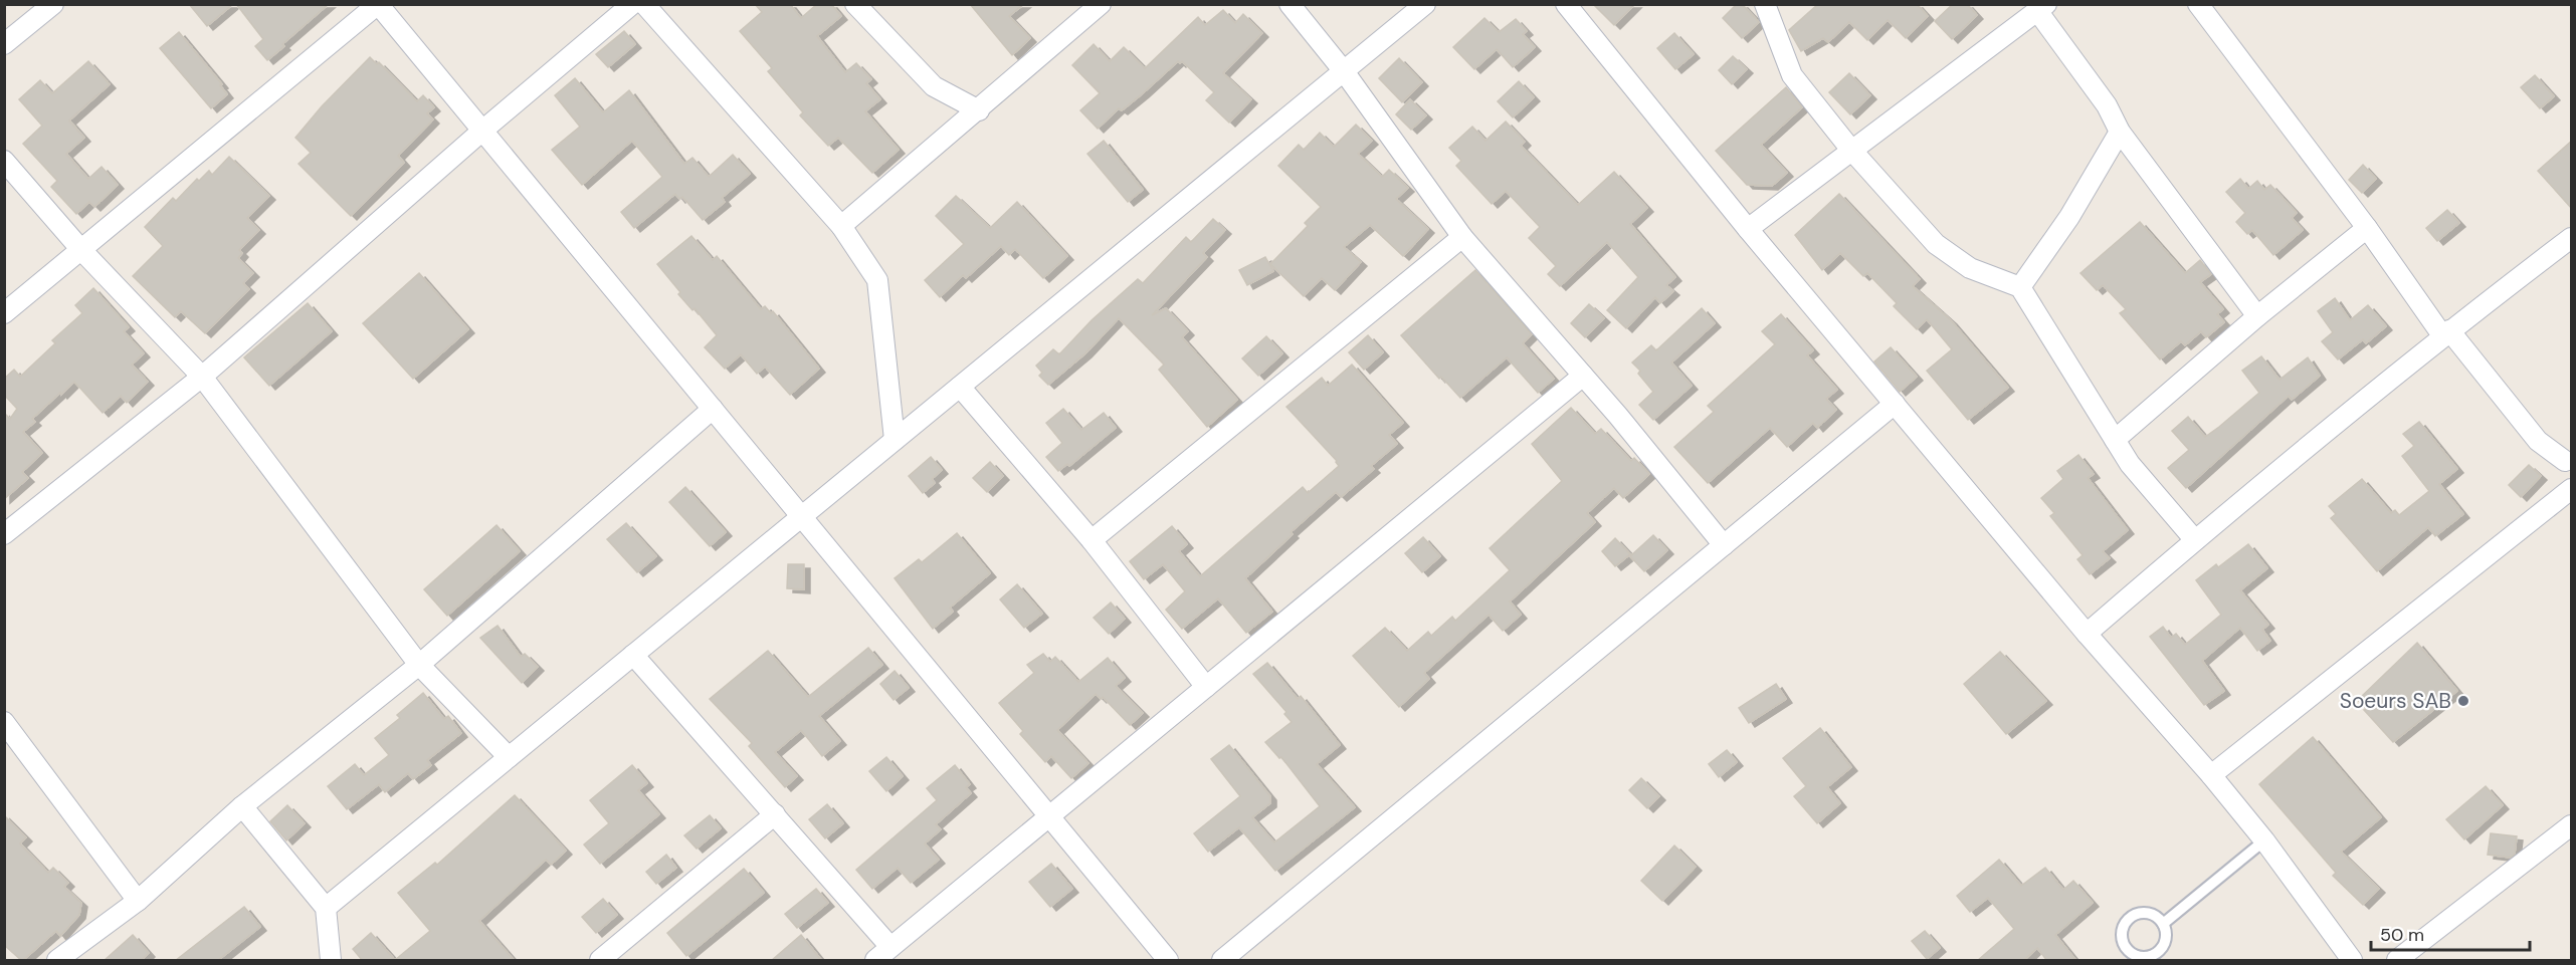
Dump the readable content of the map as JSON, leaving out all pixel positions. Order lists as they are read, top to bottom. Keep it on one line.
{"places":["Soeurs SAB"],"scale_bar":"50 m"}
